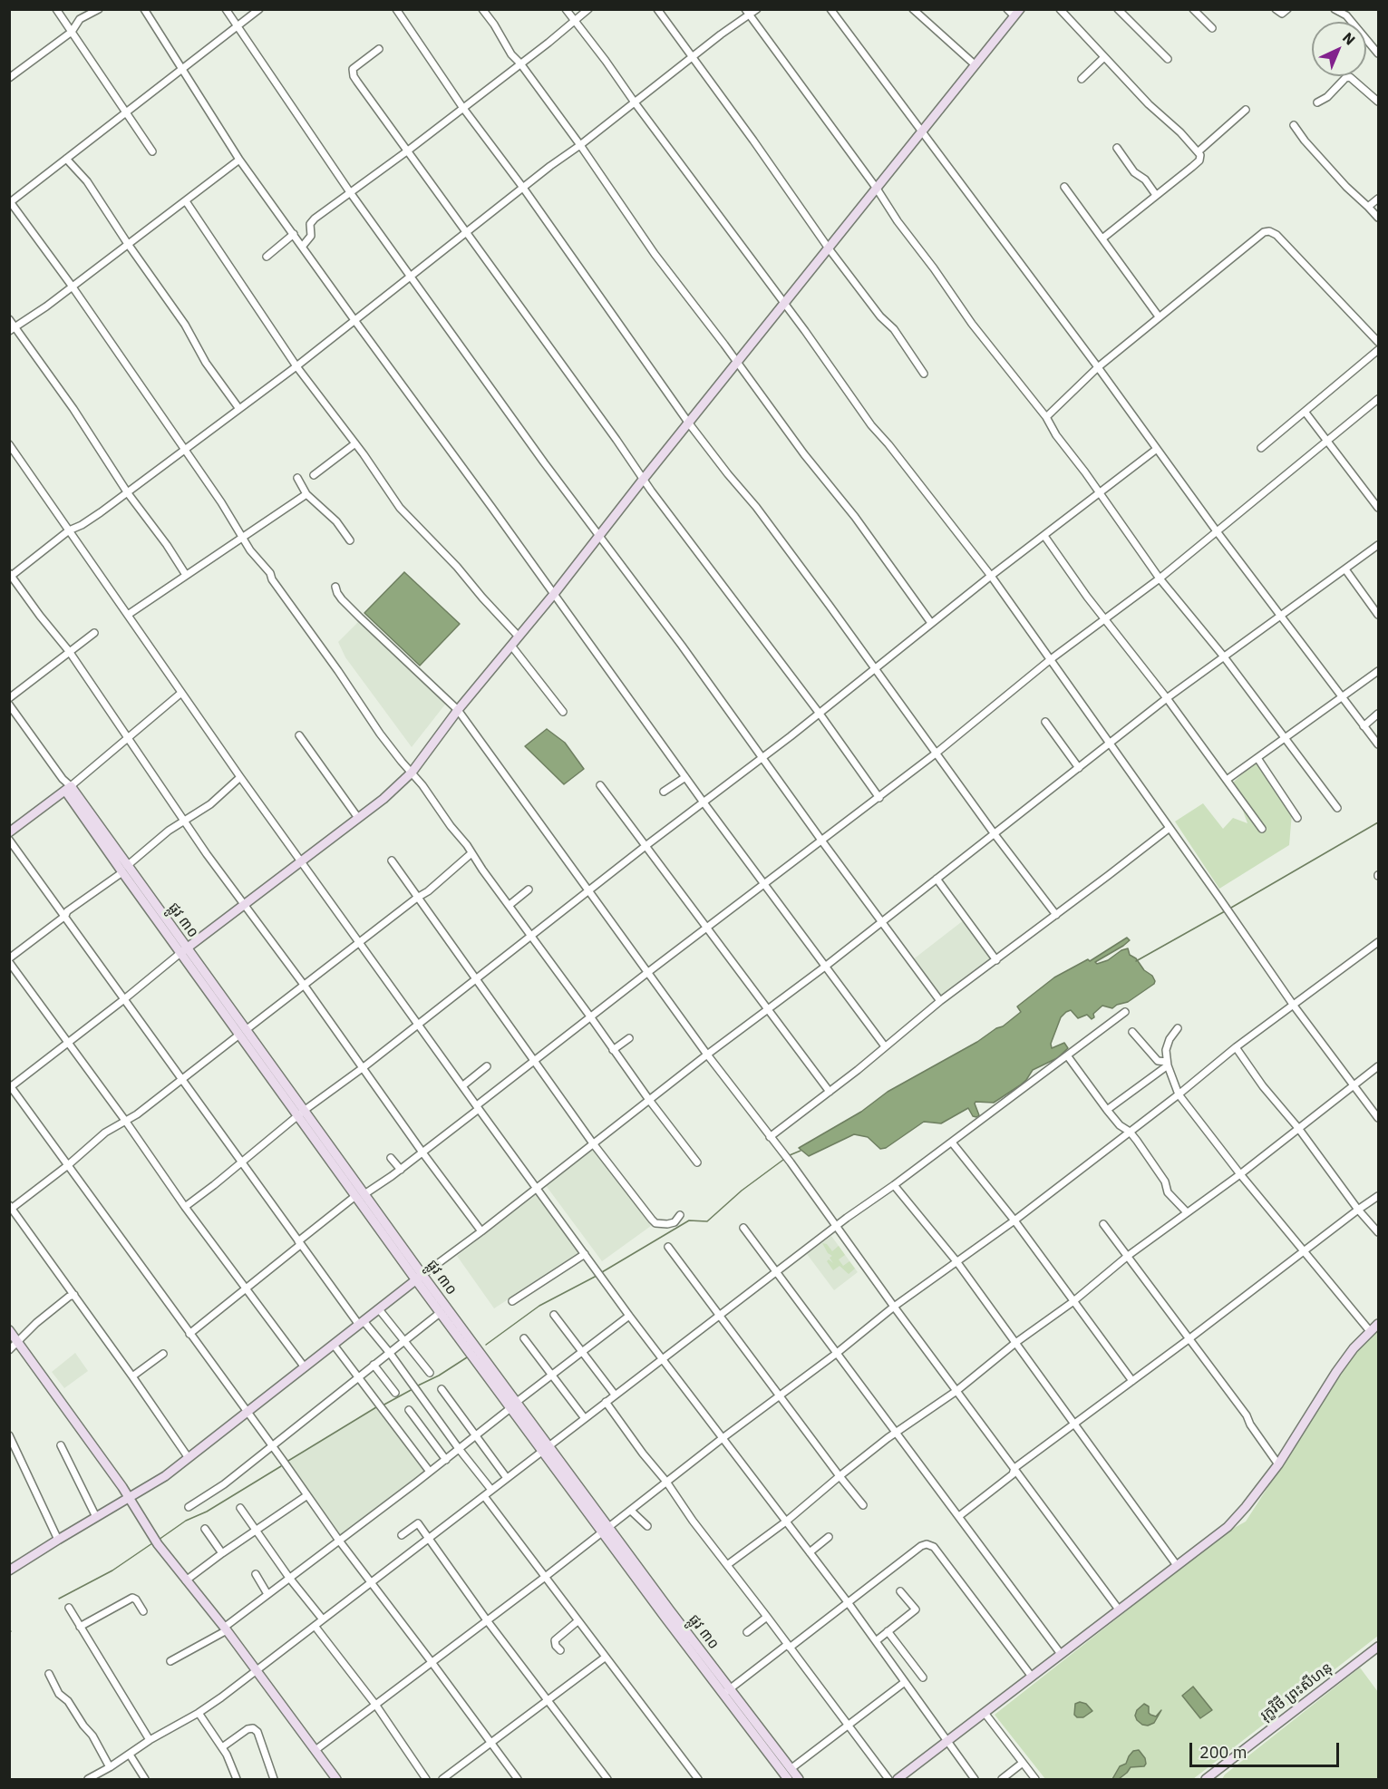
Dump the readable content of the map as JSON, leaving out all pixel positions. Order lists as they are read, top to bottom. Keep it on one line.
{"streets":{"street":["ផ្លូវ ៣០","រុក្ខវិថី ព្រះសីហនុ"]},"scale_bar":"200 m","north":"top right"}
